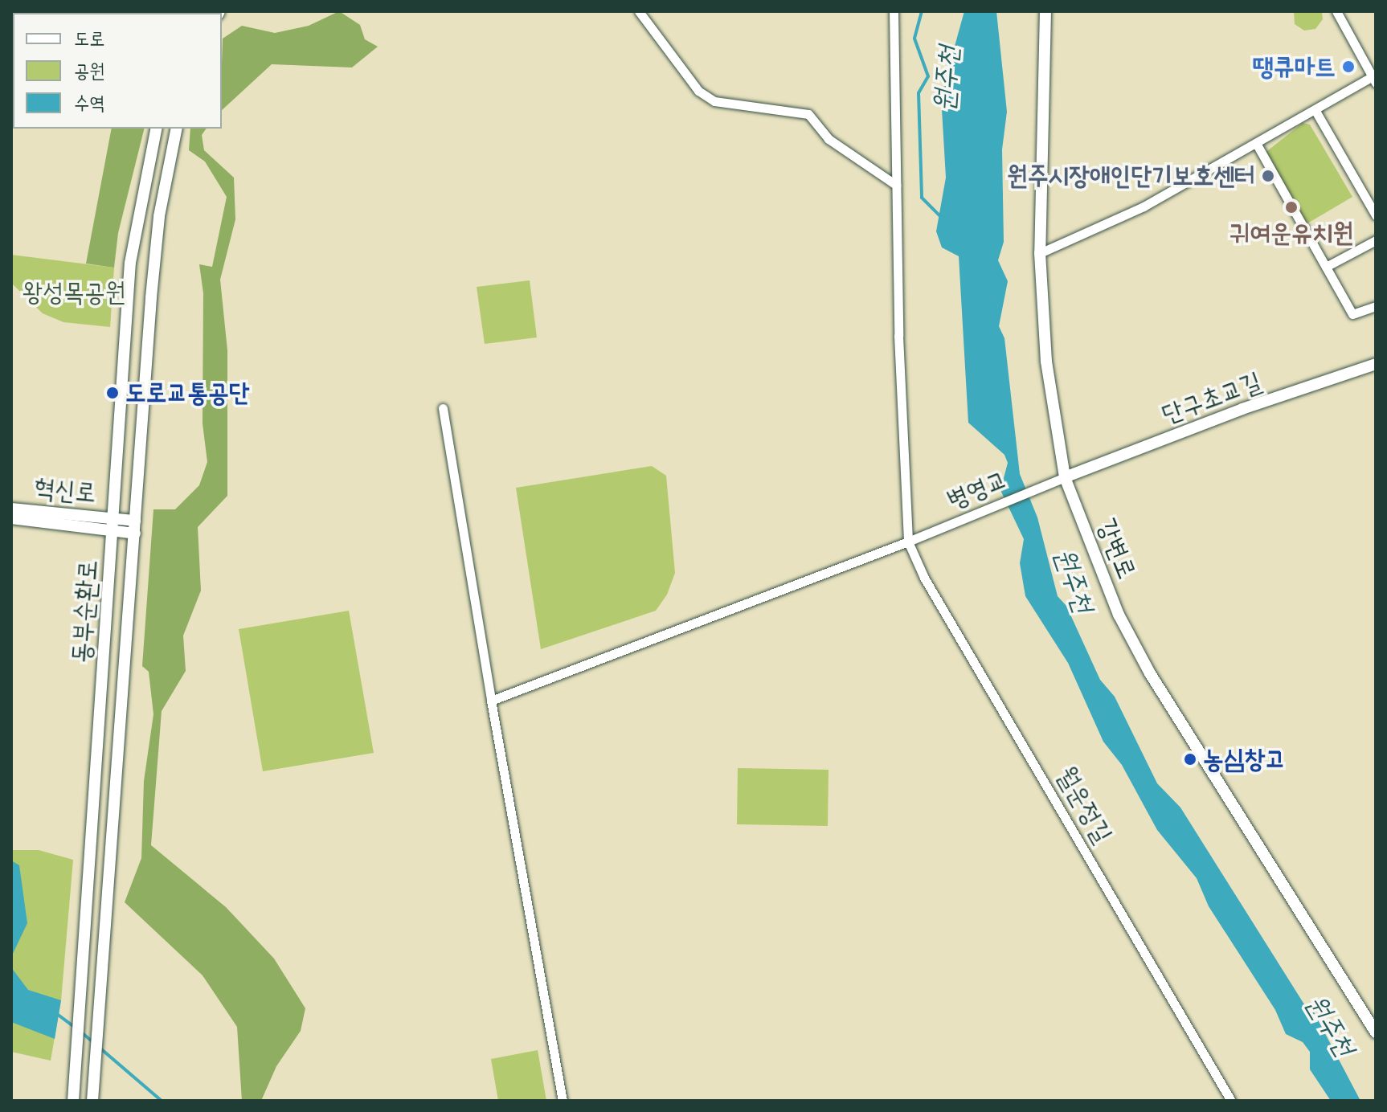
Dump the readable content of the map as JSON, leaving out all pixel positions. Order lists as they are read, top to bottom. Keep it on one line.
{"streets":{"street":["단구초교길","병영교","혁신로","강변로","동부순환로","월운정길"]},"crossings":[["단구초교길","병영교"],["단구초교길","강변로"],["병영교","강변로"],["병영교","월운정길"],["혁신로","동부순환로"]],"water":["원주천"],"parks":["왕성목공원"],"places":["땡큐마트","원주시장애인단기보호센터","귀여운유치원","도로교통공단","농심창고"],"legend":["도로","공원","수역"]}
